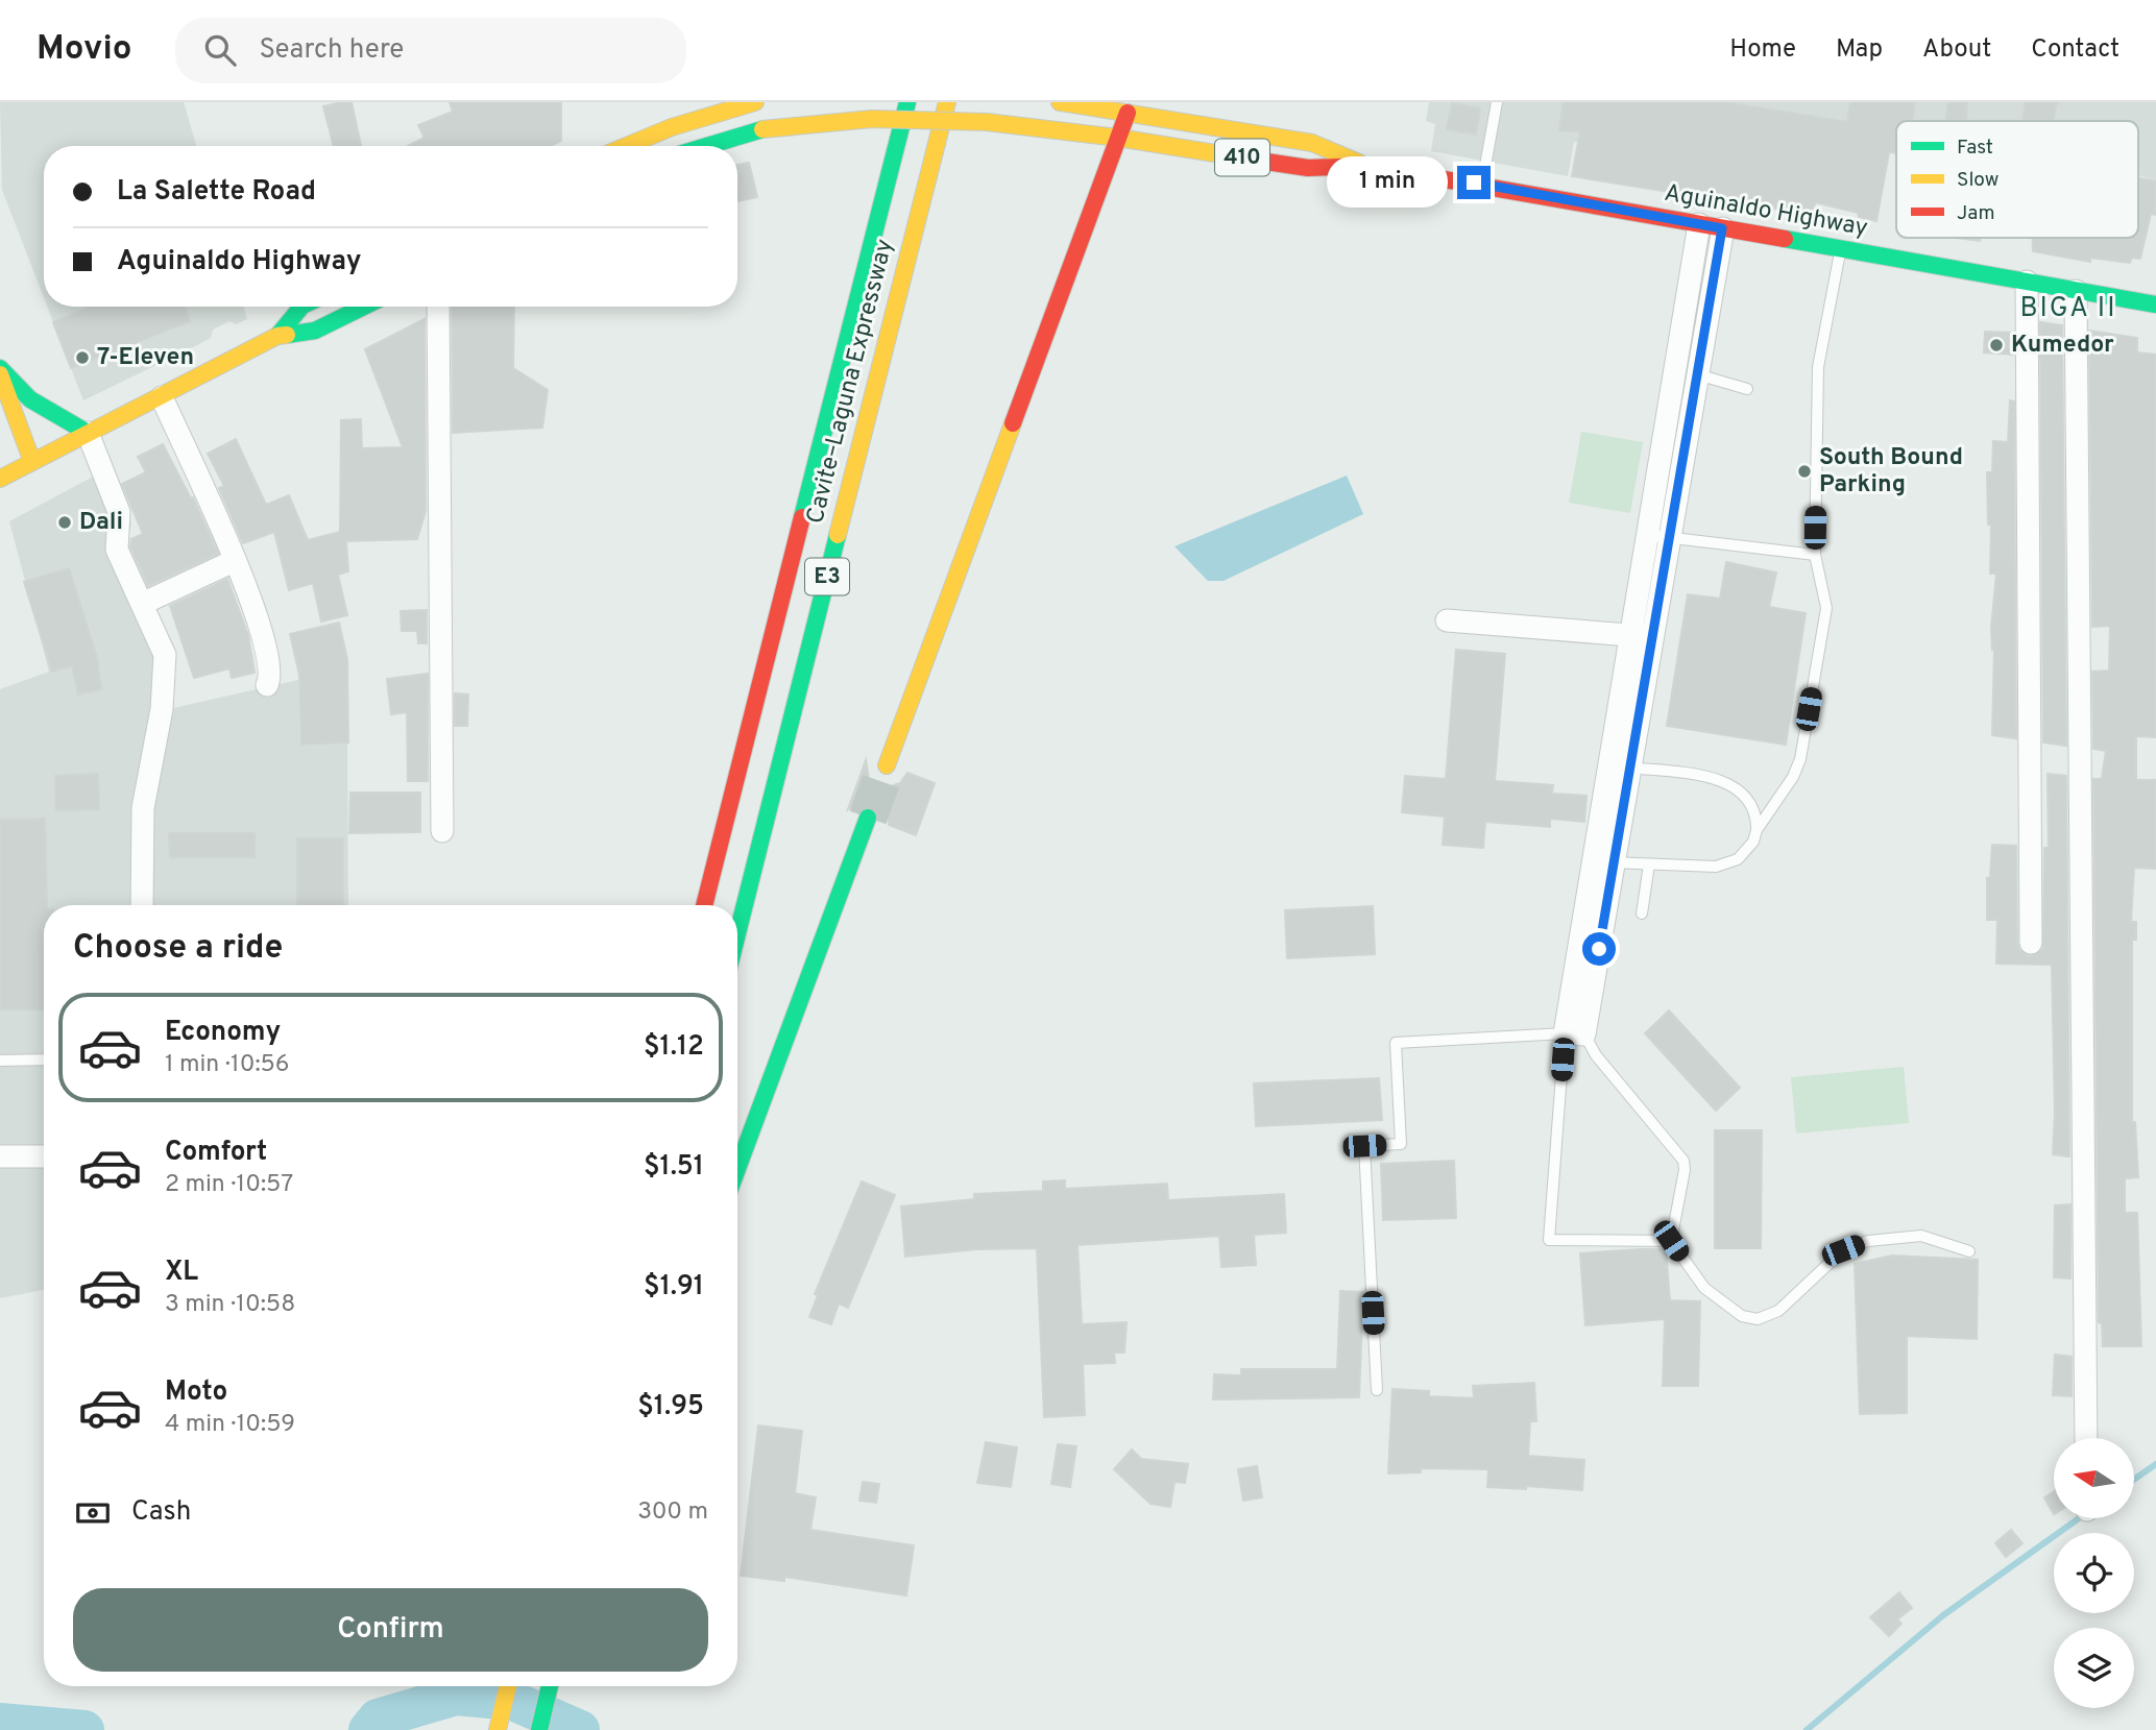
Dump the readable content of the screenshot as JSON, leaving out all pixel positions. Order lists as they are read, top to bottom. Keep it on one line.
{"streets":{"main road":["410","Aguinaldo Highway","Cavite–Laguna Expressway","E3"]},"districts":["BIGA II"],"places":["Kumedor","7-Eleven","South Bound Parking","Dali"],"legend":["Fast","Slow","Jam"],"north":"left","page":{"header":"Movio","search":"Search here","nav":["Home","Map","About","Contact"],"banner":["La Salette Road","Aguinaldo Highway"],"bubble":"1 min","heading":"Choose a ride","list":[{"name":"Economy","note":"1 min · 10:56","value":"$1.12"},{"name":"Comfort","note":"2 min · 10:57","value":"$1.51"},{"name":"XL","note":"3 min · 10:58","value":"$1.91"},{"name":"Moto","note":"4 min · 10:59","value":"$1.95"}],"pay":["Cash","300 m"],"buttons":"Confirm"}}
